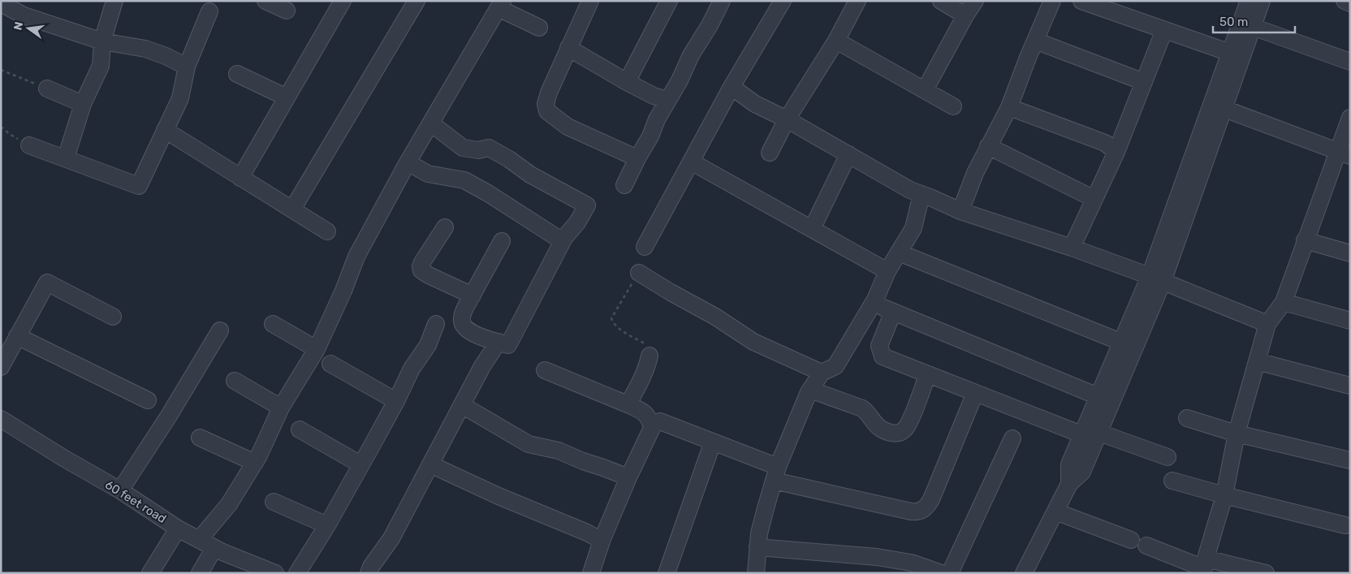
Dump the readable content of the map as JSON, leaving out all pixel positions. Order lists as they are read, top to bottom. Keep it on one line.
{"streets":{"street":["60 feet road"]},"scale_bar":"50 m","north":"left"}
